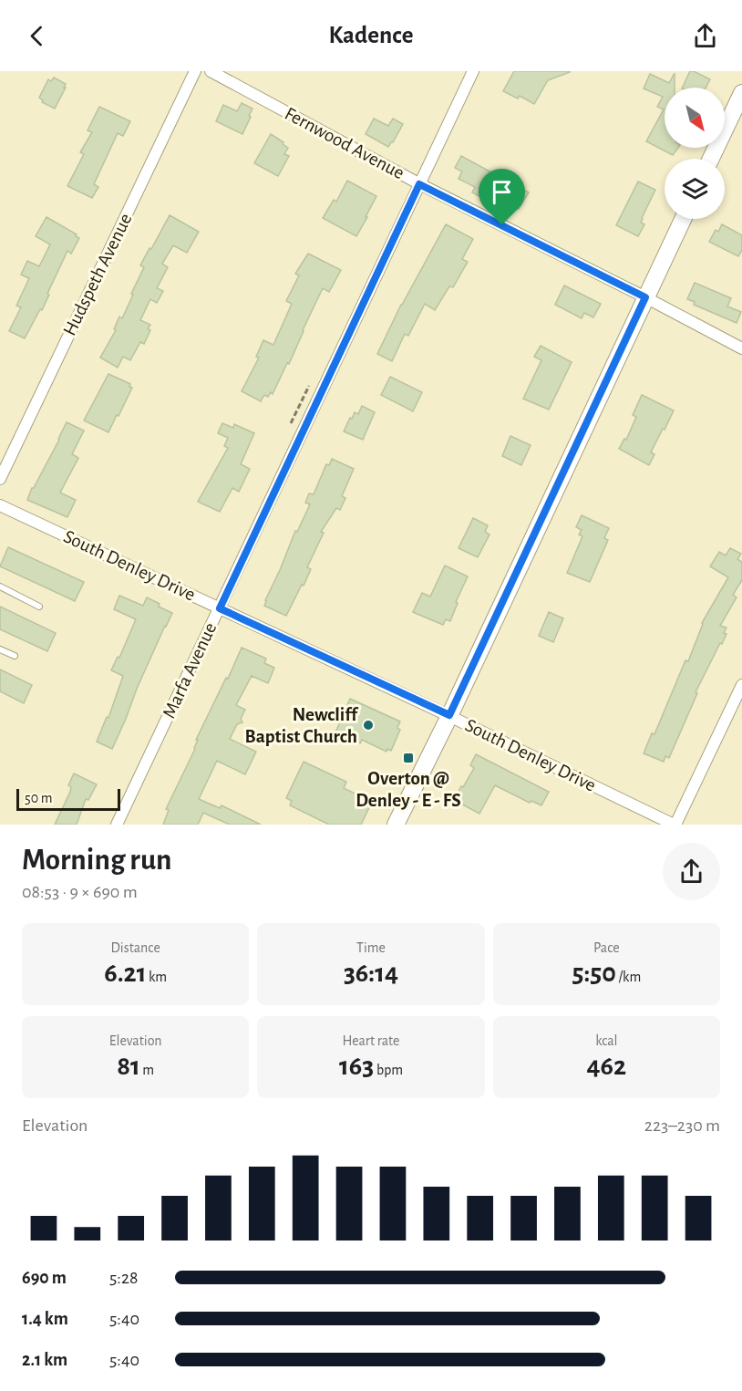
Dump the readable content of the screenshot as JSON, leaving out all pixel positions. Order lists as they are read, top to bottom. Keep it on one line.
{"streets":{"street":["Fernwood Avenue","Hudspeth Avenue","South Denley Drive","Marfa Avenue"]},"crossings":[["Fernwood Avenue","Marfa Avenue"],["South Denley Drive","Marfa Avenue"]],"places":{"other":["Newcliff Baptist Church"],"transit":["Overton @ Denley - E - FS"]},"scale_bar":"50 m","north":"bottom right","page":{"header":"Kadence","scale":"50 m","heading":["Morning run","08:53 · 9 × 690 m"],"stats":[["Distance","6.21 km"],["Time","36:14"],["Pace","5:50 /km"],["Elevation","81 m"],["Heart rate","163 bpm"],["kcal","462"]],"chart":["Elevation","223–230 m"],"list":[{"name":"690 m","note":"5:28"},{"name":"1.4 km","note":"5:40"},{"name":"2.1 km","note":"5:40"}]}}
